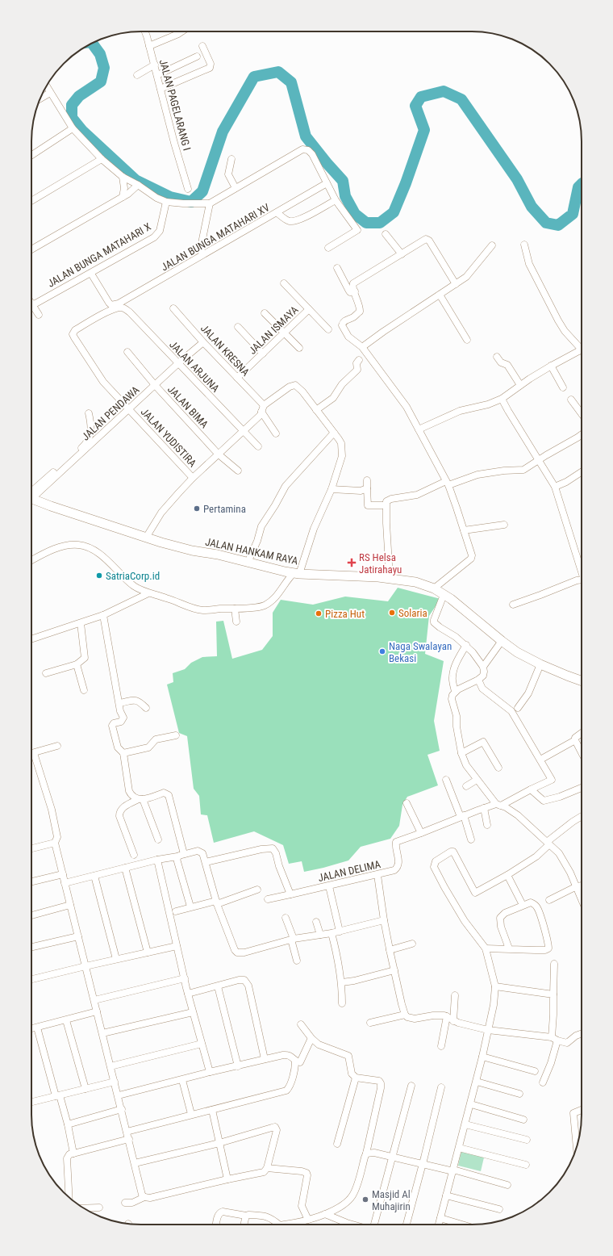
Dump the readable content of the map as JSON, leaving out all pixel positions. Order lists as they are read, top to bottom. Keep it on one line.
{"streets":{"main road":["JALAN HANKAM RAYA"],"street":["JALAN PAGELARANG I","JALAN BUNGA MATAHARI XV","JALAN BUNGA MATAHARI X","JALAN ISMAYA","JALAN KRESNA","JALAN ARJUNA","JALAN BIMA","JALAN PENDAWA","JALAN YUDISTIRA","JALAN DELIMA"]},"crossings":[["JALAN BUNGA MATAHARI XV","JALAN ARJUNA"],["JALAN BUNGA MATAHARI XV","JALAN YUDISTIRA"],["JALAN ISMAYA","JALAN KRESNA"],["JALAN KRESNA","JALAN PENDAWA"],["JALAN ARJUNA","JALAN PENDAWA"],["JALAN BIMA","JALAN PENDAWA"],["JALAN PENDAWA","JALAN YUDISTIRA"]],"places":{"other":["Pertamina","SatriaCorp.id","Solaria","Pizza Hut","Naga Swalayan Bekasi","Masjid Al Muhajirin"],"health":["RS Helsa Jatirahayu"]}}
